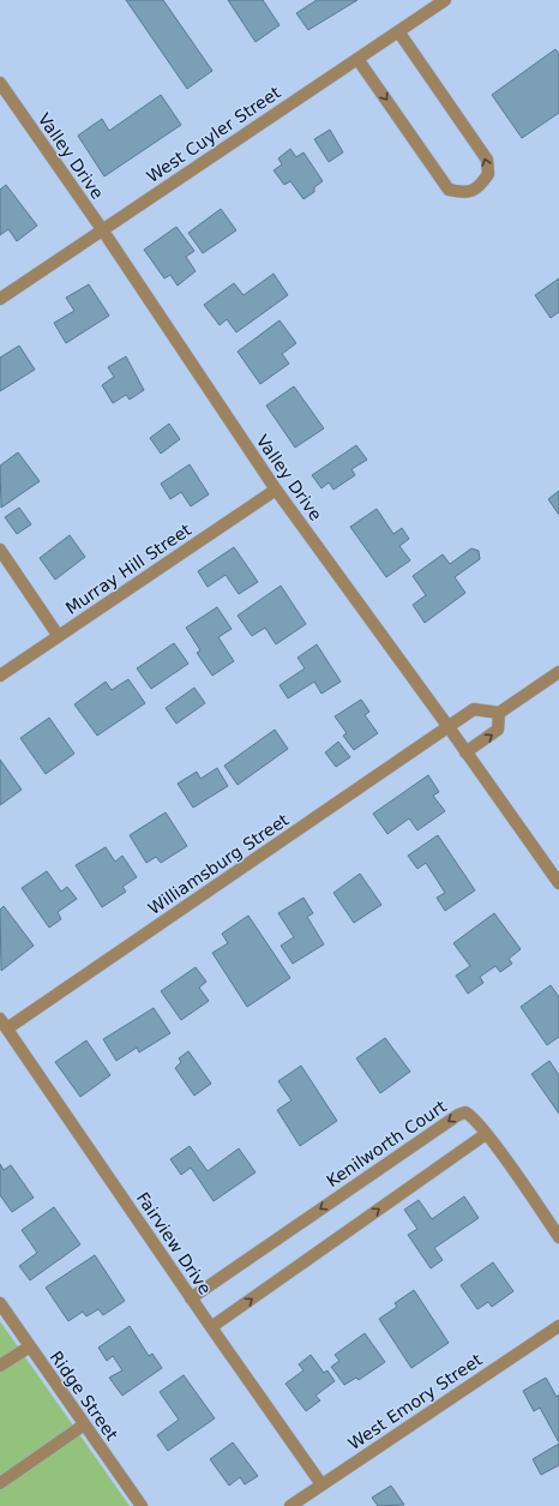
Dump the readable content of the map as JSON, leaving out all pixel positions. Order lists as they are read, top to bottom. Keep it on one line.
{"streets":{"street":["West Cuyler Street","Valley Drive","Murray Hill Street","Williamsburg Street","Kenilworth Court","Fairview Drive","Ridge Street","West Emory Street"]},"crossings":[["West Cuyler Street","Valley Drive"],["Valley Drive","Murray Hill Street"],["Valley Drive","Williamsburg Street"],["Williamsburg Street","Fairview Drive"],["Kenilworth Court","Fairview Drive"],["Fairview Drive","West Emory Street"]]}
